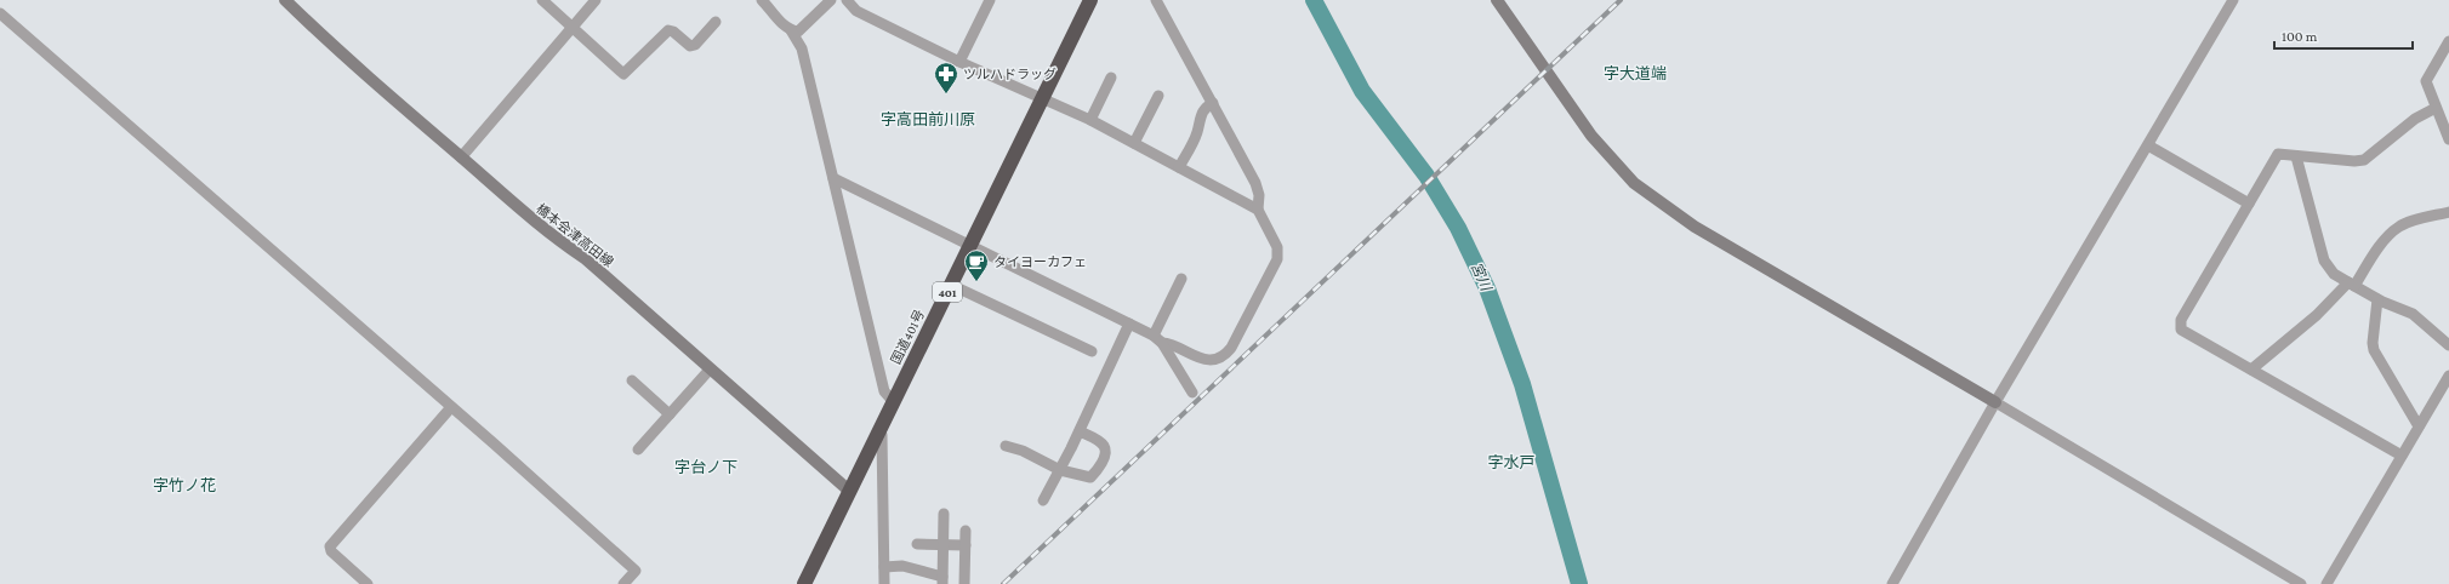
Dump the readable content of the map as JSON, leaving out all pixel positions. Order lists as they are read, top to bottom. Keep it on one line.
{"streets":{"highway":["401","国道401号"],"main road":["橋本会津高田線"]},"crossings":[["橋本会津高田線","国道401号"]],"districts":["字大道端","字高田前川原","字水戸","字台ノ下","字竹ノ花"],"water":["宮川"],"places":{"pharmacy":["ツルハドラッグ"],"cafe":["タイヨーカフェ"]},"scale_bar":"100 m"}
